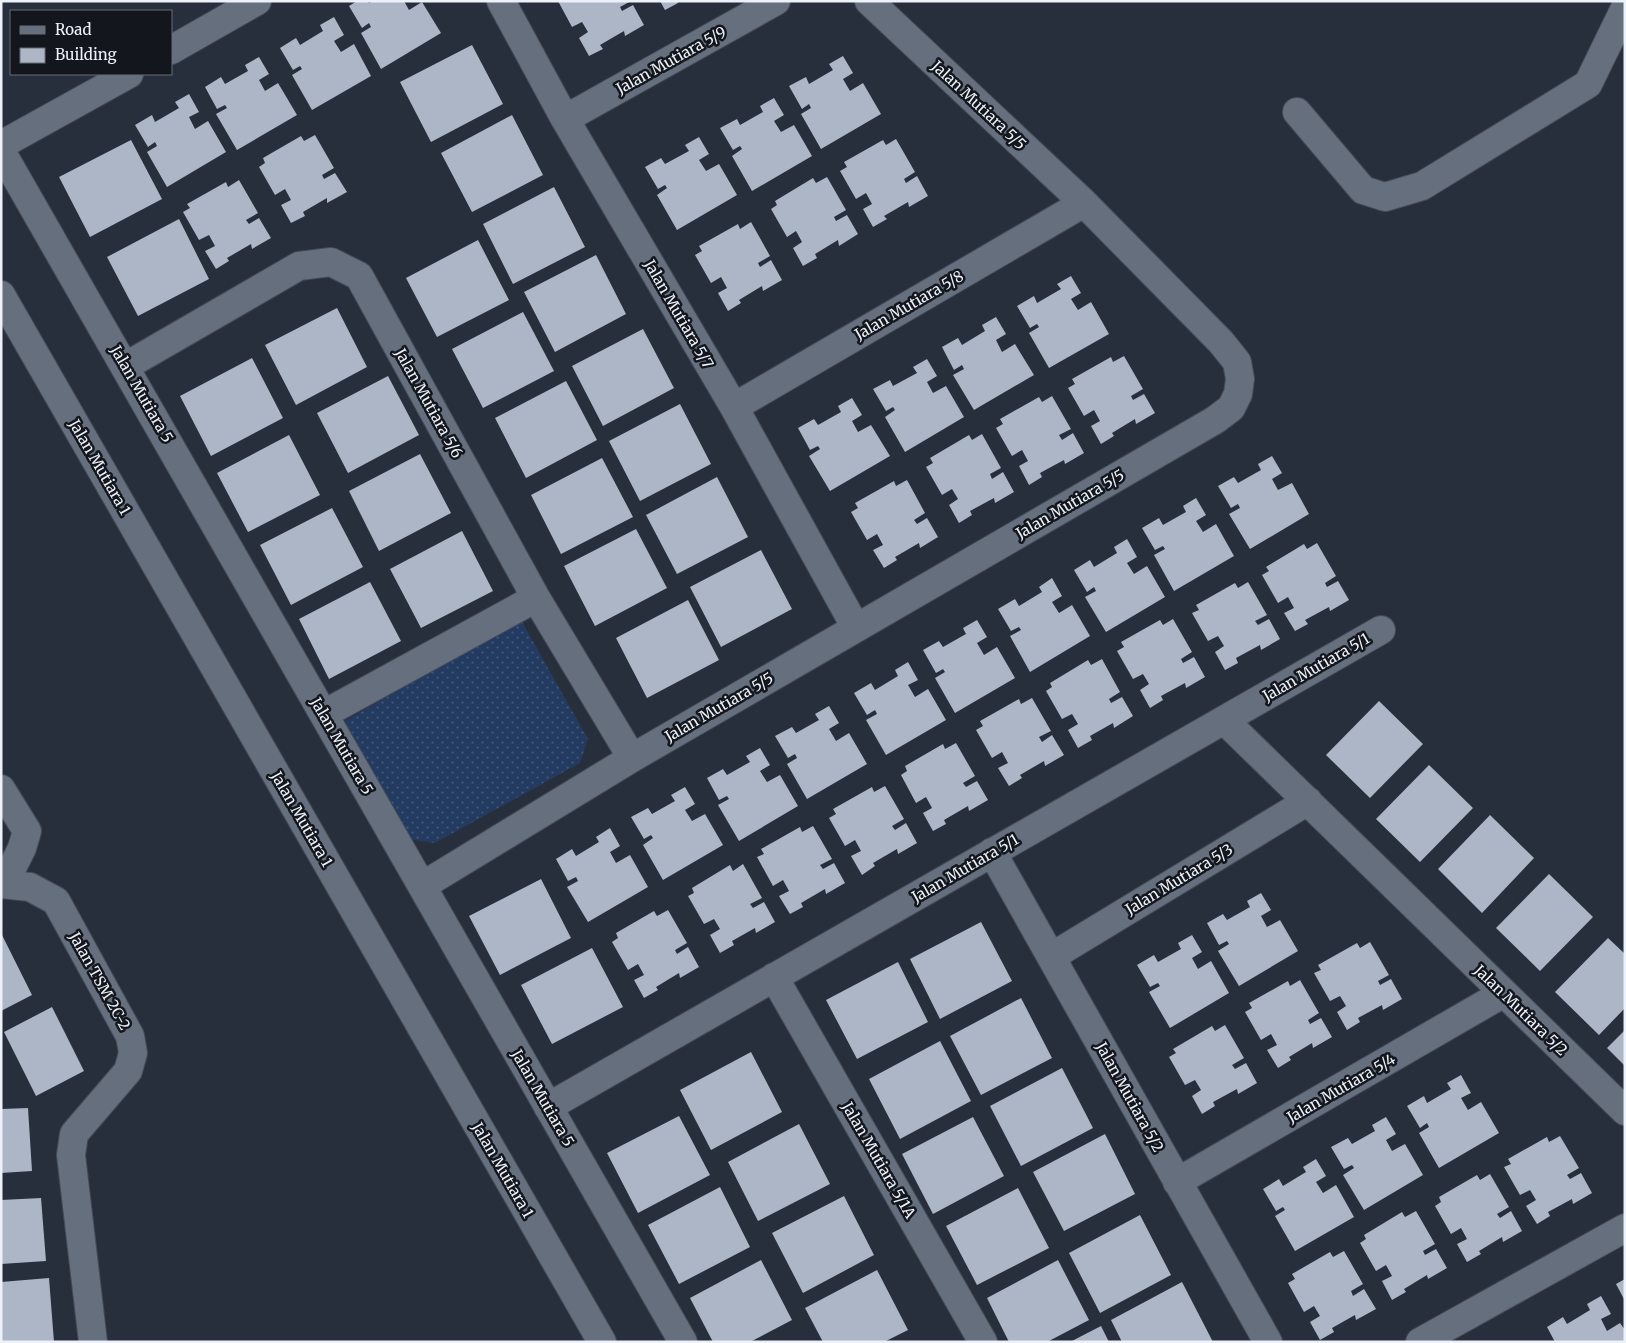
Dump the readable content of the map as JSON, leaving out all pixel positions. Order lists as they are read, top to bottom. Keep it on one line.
{"streets":{"street":["Jalan Mutiara 5/9","Jalan Mutiara 5/5","Jalan Mutiara 5/8","Jalan Mutiara 5/7","Jalan Mutiara 5","Jalan Mutiara 5/6","Jalan Mutiara 1","Jalan Mutiara 5/1","Jalan Mutiara 5/3","Jalan TSM 2C-2","Jalan Mutiara 5/2","Jalan Mutiara 5/4","Jalan Mutiara 5/1A"]},"crossings":[["Jalan Mutiara 5/9","Jalan Mutiara 5/7"],["Jalan Mutiara 5/5","Jalan Mutiara 5/8"],["Jalan Mutiara 5/5","Jalan Mutiara 5/7"],["Jalan Mutiara 5/5","Jalan Mutiara 5"],["Jalan Mutiara 5/5","Jalan Mutiara 5/6"],["Jalan Mutiara 5/8","Jalan Mutiara 5/7"],["Jalan Mutiara 5","Jalan Mutiara 5/6"],["Jalan Mutiara 5","Jalan Mutiara 5/1"],["Jalan Mutiara 5/1","Jalan Mutiara 5/2"],["Jalan Mutiara 5/1","Jalan Mutiara 5/1A"],["Jalan Mutiara 5/3","Jalan Mutiara 5/2"],["Jalan Mutiara 5/2","Jalan Mutiara 5/4"]],"legend":["Road","Building"]}
